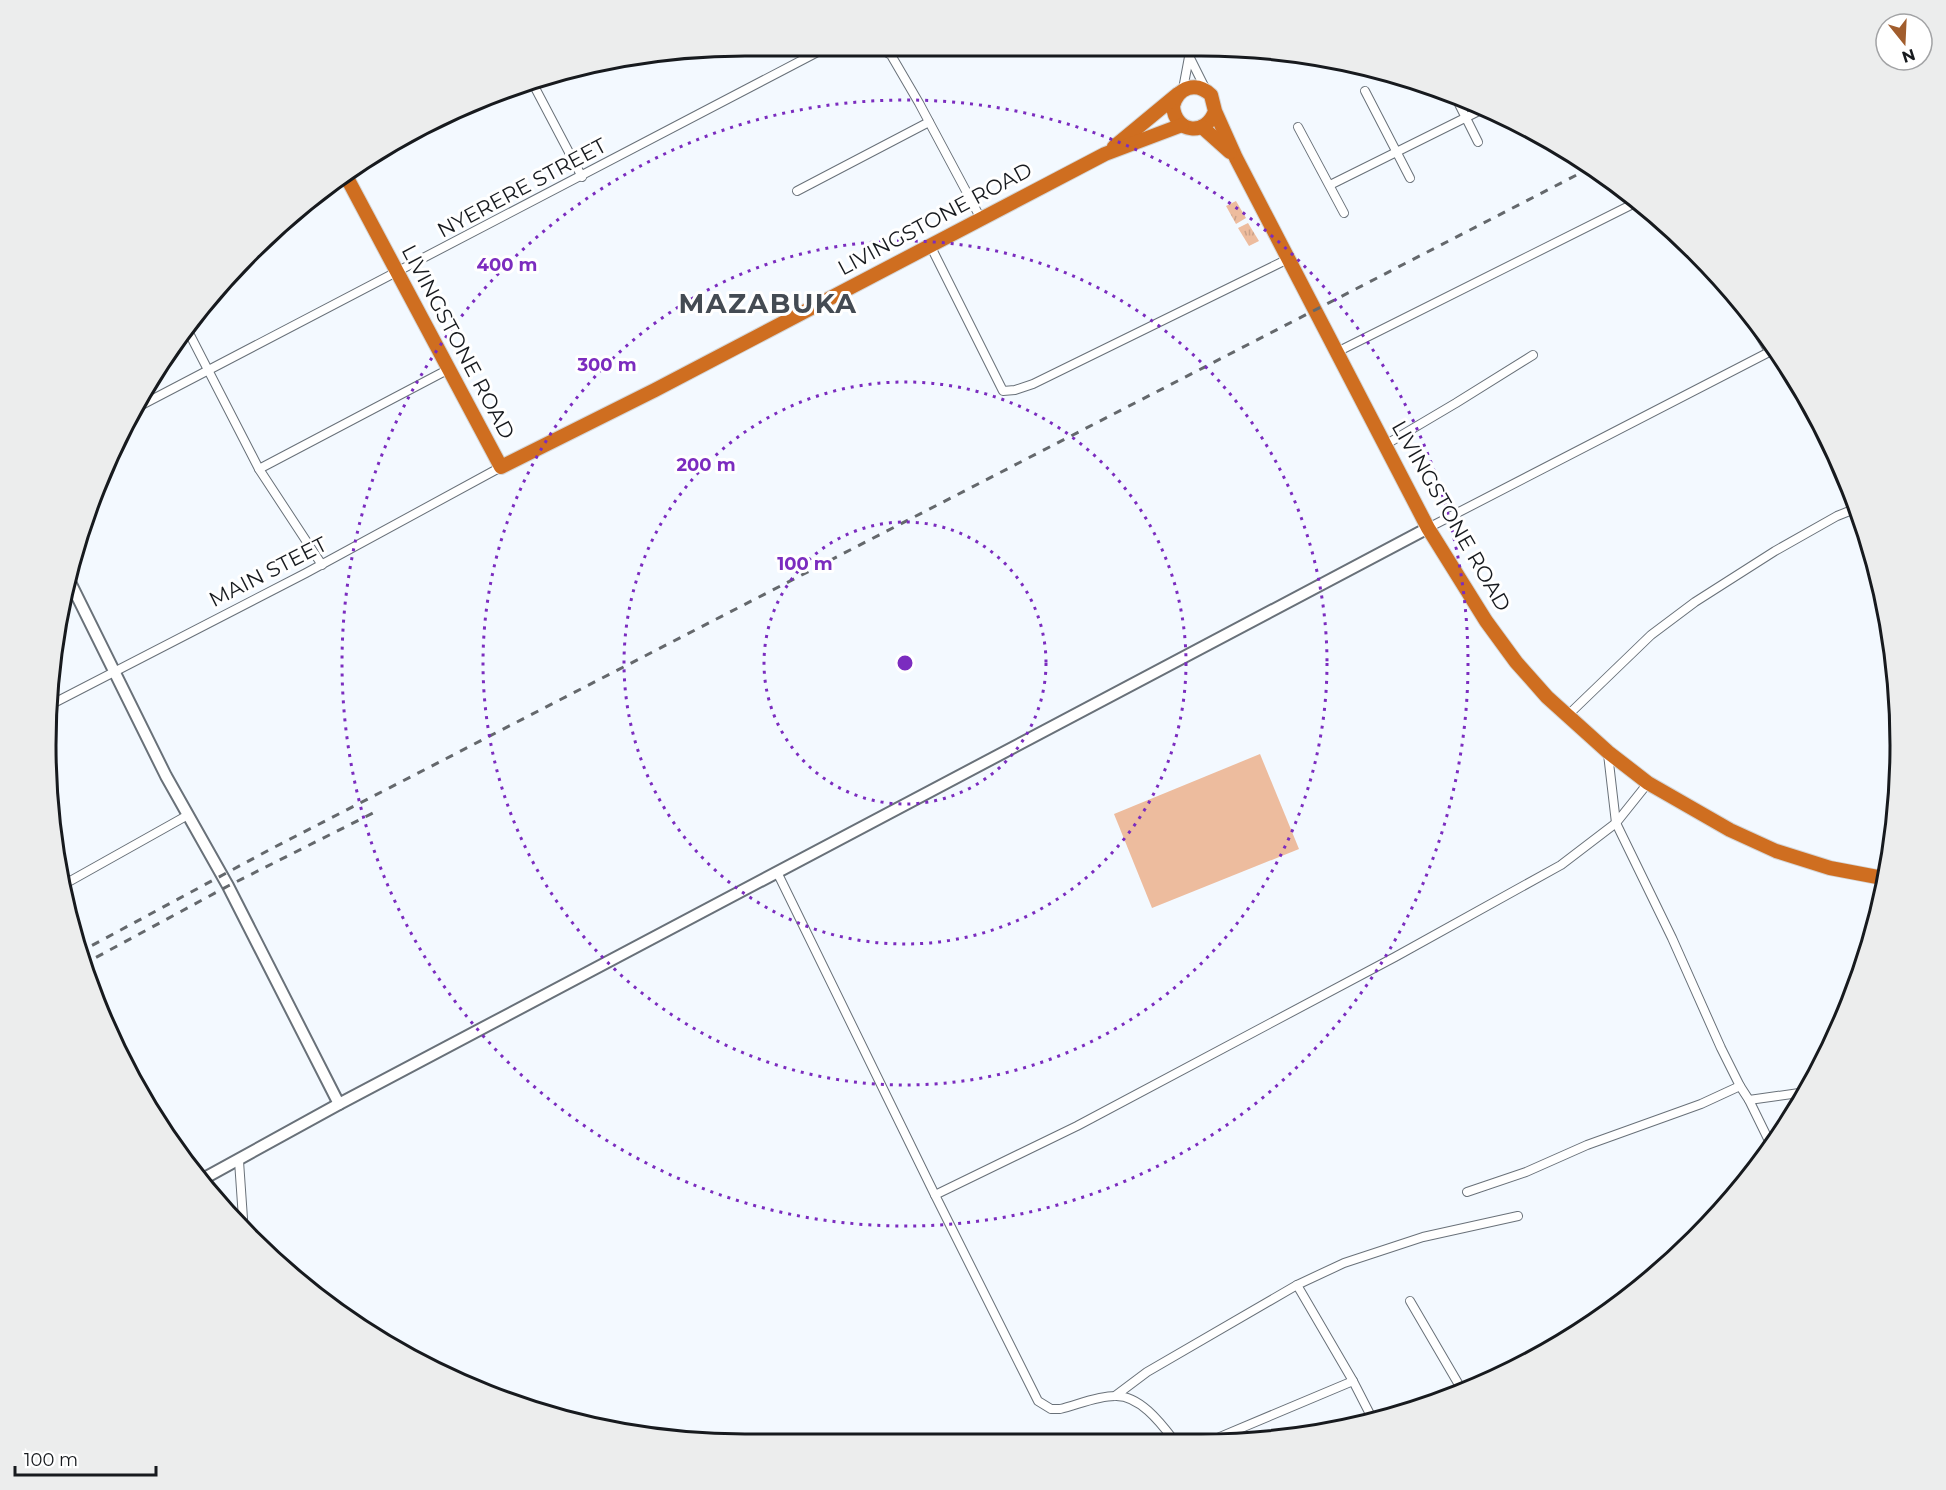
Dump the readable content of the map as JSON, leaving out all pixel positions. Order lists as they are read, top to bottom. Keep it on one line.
{"streets":{"highway":["LIVINGSTONE ROAD"],"street":["NYERERE STREET","MAIN STEET"]},"crossings":[["NYERERE STREET","LIVINGSTONE ROAD"],["LIVINGSTONE ROAD","MAIN STEET"]],"districts":["MAZABUKA"],"scale_bar":"100 m","north":"bottom","rings":["400 m","300 m","200 m","100 m"]}
